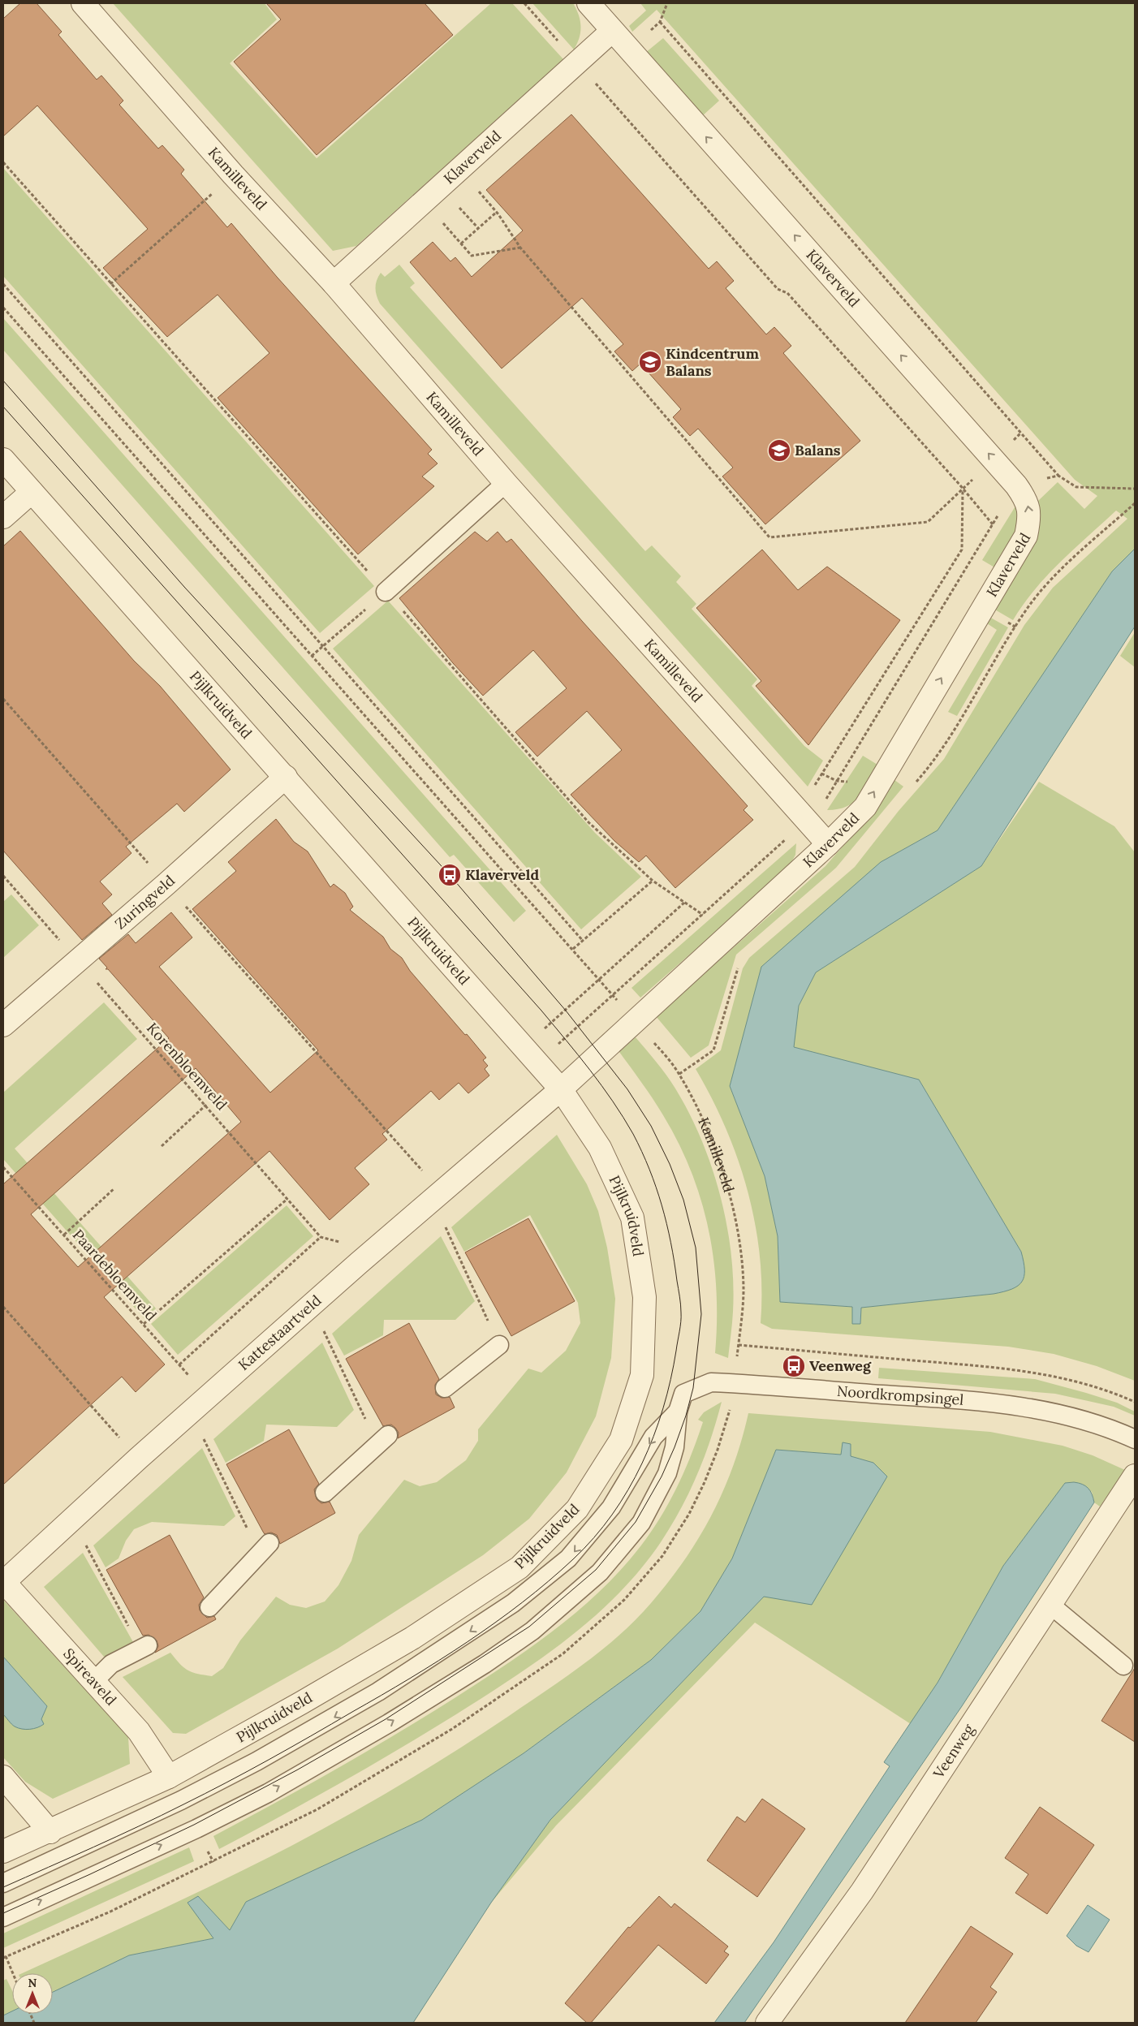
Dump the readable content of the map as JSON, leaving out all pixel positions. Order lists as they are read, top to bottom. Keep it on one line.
{"streets":{"street":["Klaverveld","Kamilleveld","Pijlkruidveld","Zuringveld","Kattestaartveld","Spireaveld","Veenweg"],"lane":["Noordkrompsingel"],"path":["Korenbloemveld","Paardebloemveld"]},"crossings":[["Klaverveld","Kamilleveld"],["Klaverveld","Pijlkruidveld"],["Klaverveld","Kattestaartveld"],["Pijlkruidveld","Zuringveld"],["Pijlkruidveld","Kattestaartveld"],["Pijlkruidveld","Noordkrompsingel"],["Pijlkruidveld","Spireaveld"],["Zuringveld","Korenbloemveld"],["Paardebloemveld","Kattestaartveld"],["Kattestaartveld","Spireaveld"]],"one_way":["Klaverveld"],"places":{"school or university":["Kindcentrum Balans","Balans"],"bus stop":["Klaverveld","Veenweg"]},"north":"top"}
